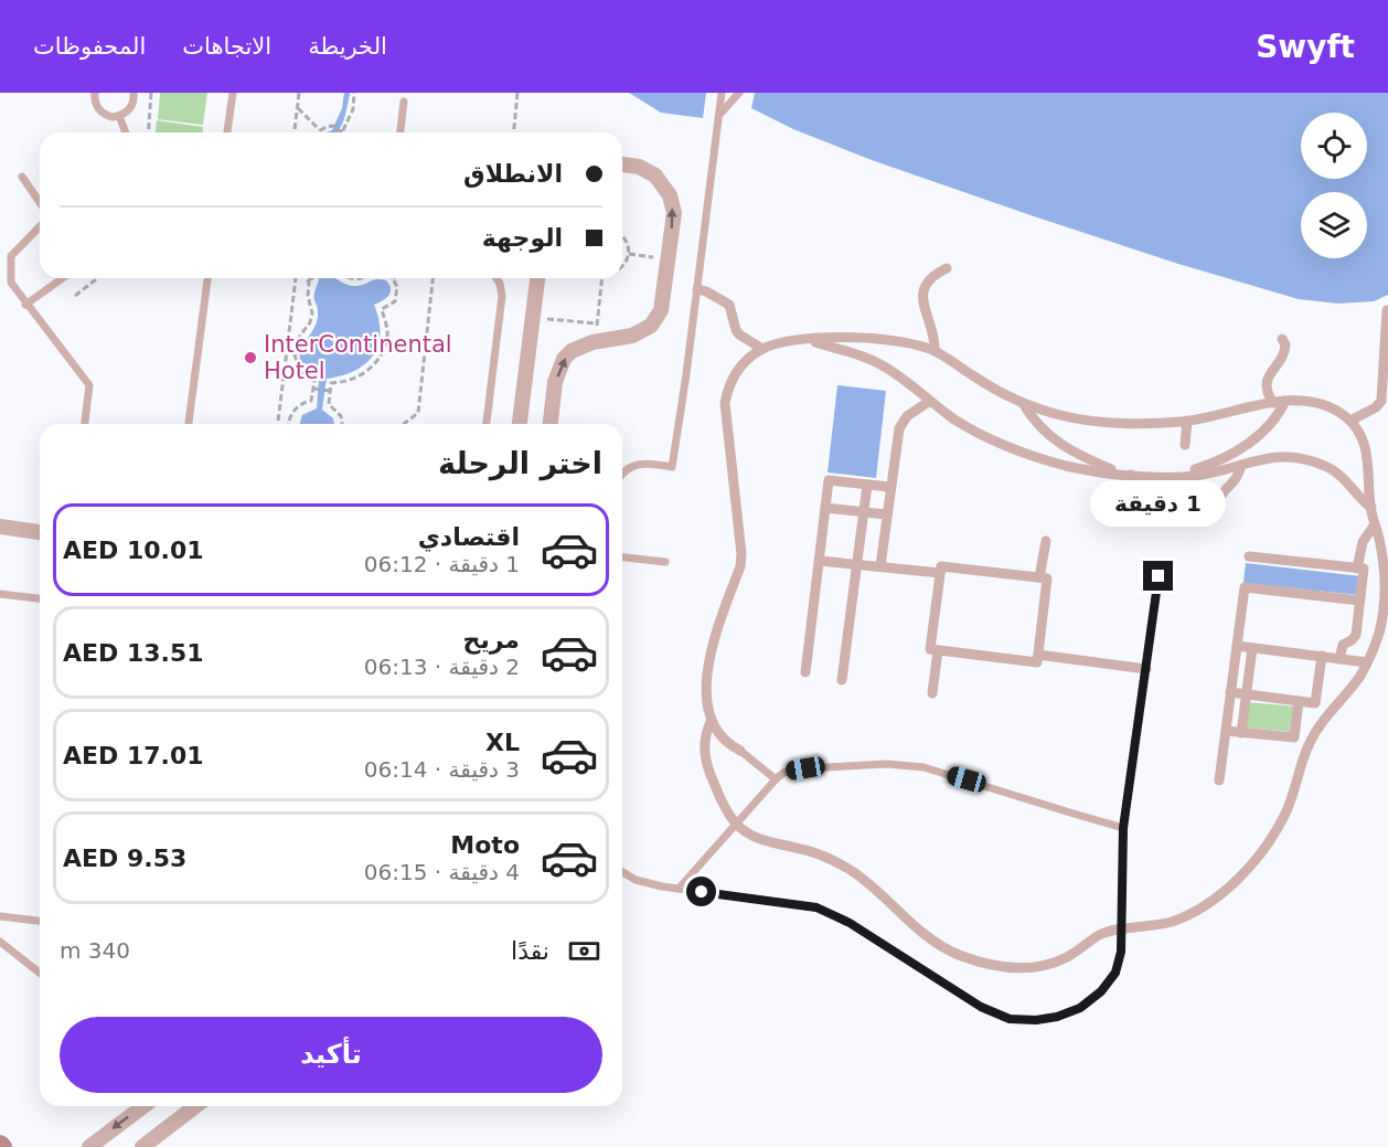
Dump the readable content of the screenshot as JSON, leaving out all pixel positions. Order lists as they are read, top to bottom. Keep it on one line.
{"places":["InterContinental Hotel"],"page":{"header":"Swyft","nav":["الخريطة","الاتجاهات","المحفوظات"],"banner":["الانطلاق","الوجهة"],"heading":"اختر الرحلة","bubble":"1 دقيقة","list":[{"name":"اقتصادي","note":"1 دقيقة · 06:12","value":"AED 10.01"},{"name":"مريح","note":"2 دقيقة · 06:13","value":"AED 13.51"},{"name":"XL","note":"3 دقيقة · 06:14","value":"AED 17.01"},{"name":"Moto","note":"4 دقيقة · 06:15","value":"AED 9.53"}],"pay":["نقدًا","340 m"],"buttons":"تأكيد"}}
